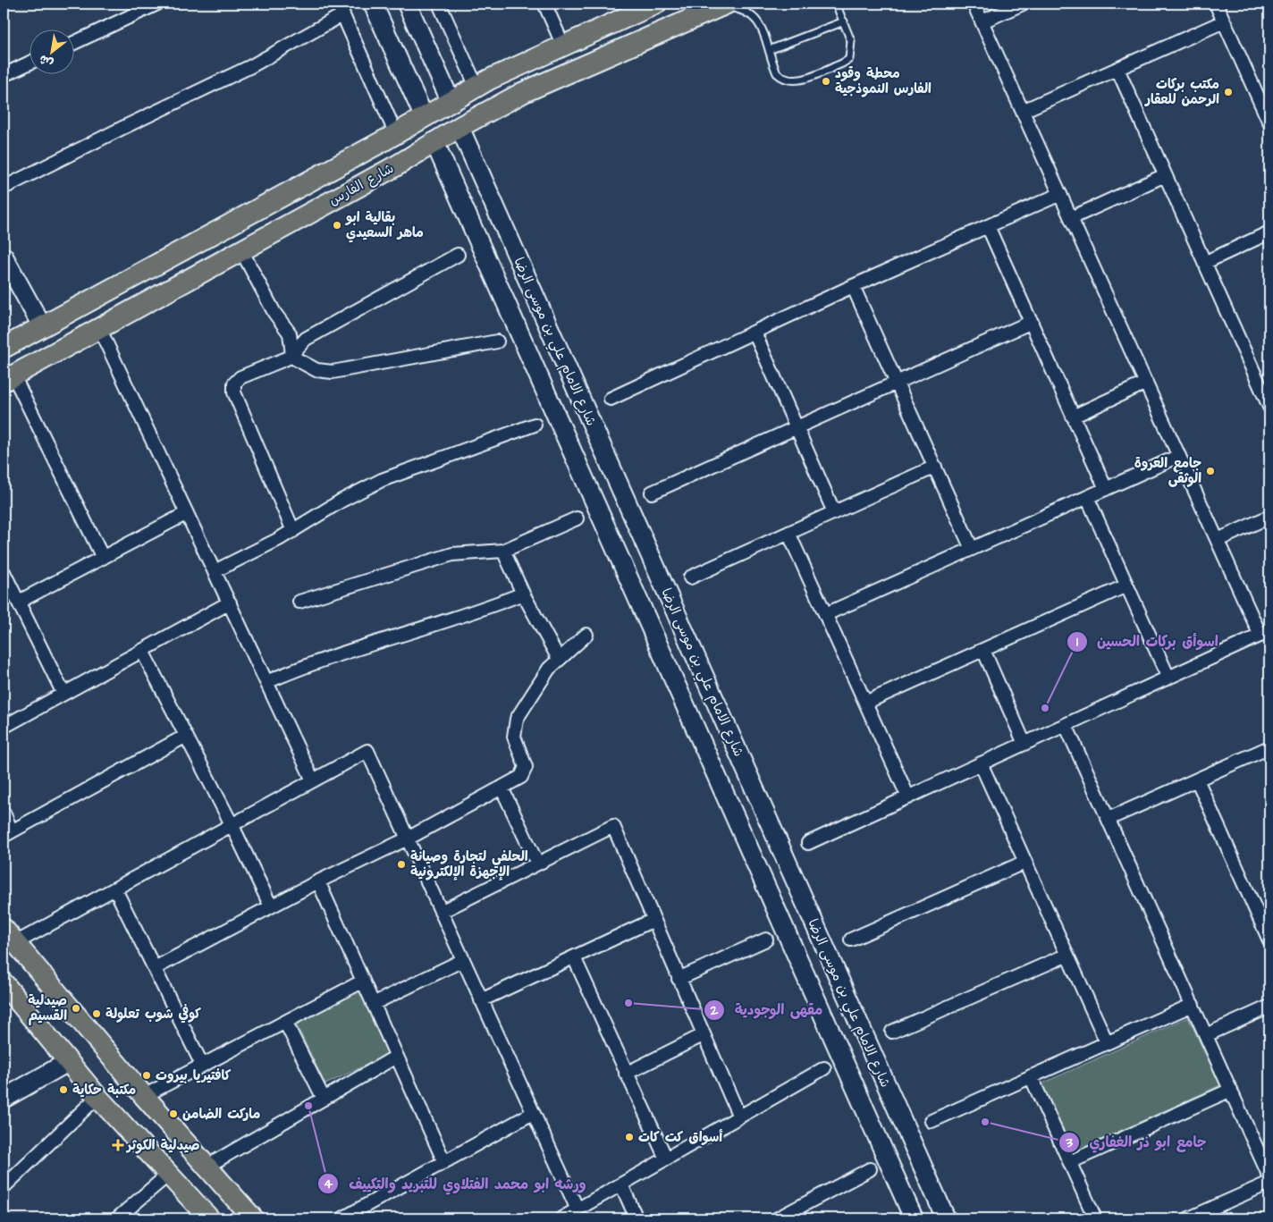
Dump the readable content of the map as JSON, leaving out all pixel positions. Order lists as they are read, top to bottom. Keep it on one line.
{"streets":{"main road":["شارع الفارس","شارع الامام علي بن موسى الرضا"]},"crossings":[["شارع الفارس","شارع الامام علي بن موسى الرضا"]],"places":{"other":["محطة وقود الفارس النموذجية","مكتب بركات الرحمن للعقار","بقالية ابو ماهر السعيدي","جامع العروة الوثقى","اسوأق بركات الحسين","الحلفي لتجارة وصيانة الإجهزة الإلكترونية","مقهى الوجودية","صيدلية القسيم","كوفي شوب تعلولة","كافتيريا بيروت","مكتبة حكاية","ورشه ابو محمد الفتلاوي للتبريد والتكييف","ماركت الضامن","جامع ابو ذر الغفاري","أسواق كت كات"],"health":["صيدلية الكوثر"]},"north":"bottom left"}
